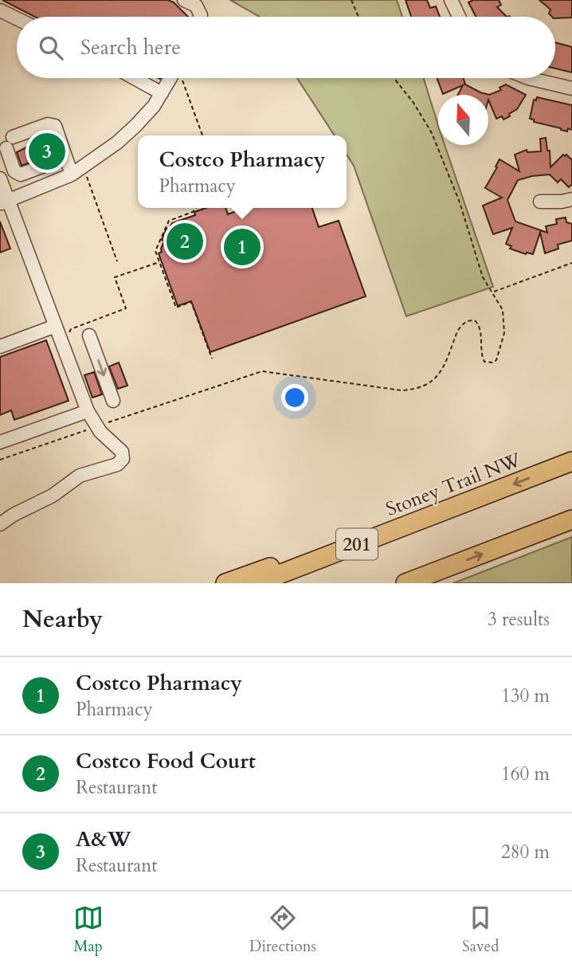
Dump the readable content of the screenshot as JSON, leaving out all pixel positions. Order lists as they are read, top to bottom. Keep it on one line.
{"streets":{"highway":["Stoney Trail NW","201"]},"north":"top","page":{"search":"Search here","pins":["3","2","1"],"popup":["Costco Pharmacy","Pharmacy"],"heading":["Nearby","3 results"],"list":[{"mark":"1","name":"Costco Pharmacy","note":"Pharmacy","value":"130 m"},{"mark":"2","name":"Costco Food Court","note":"Restaurant","value":"160 m"},{"mark":"3","name":"A&W","note":"Restaurant","value":"280 m"}],"nav":["Map","Directions","Saved"]}}
